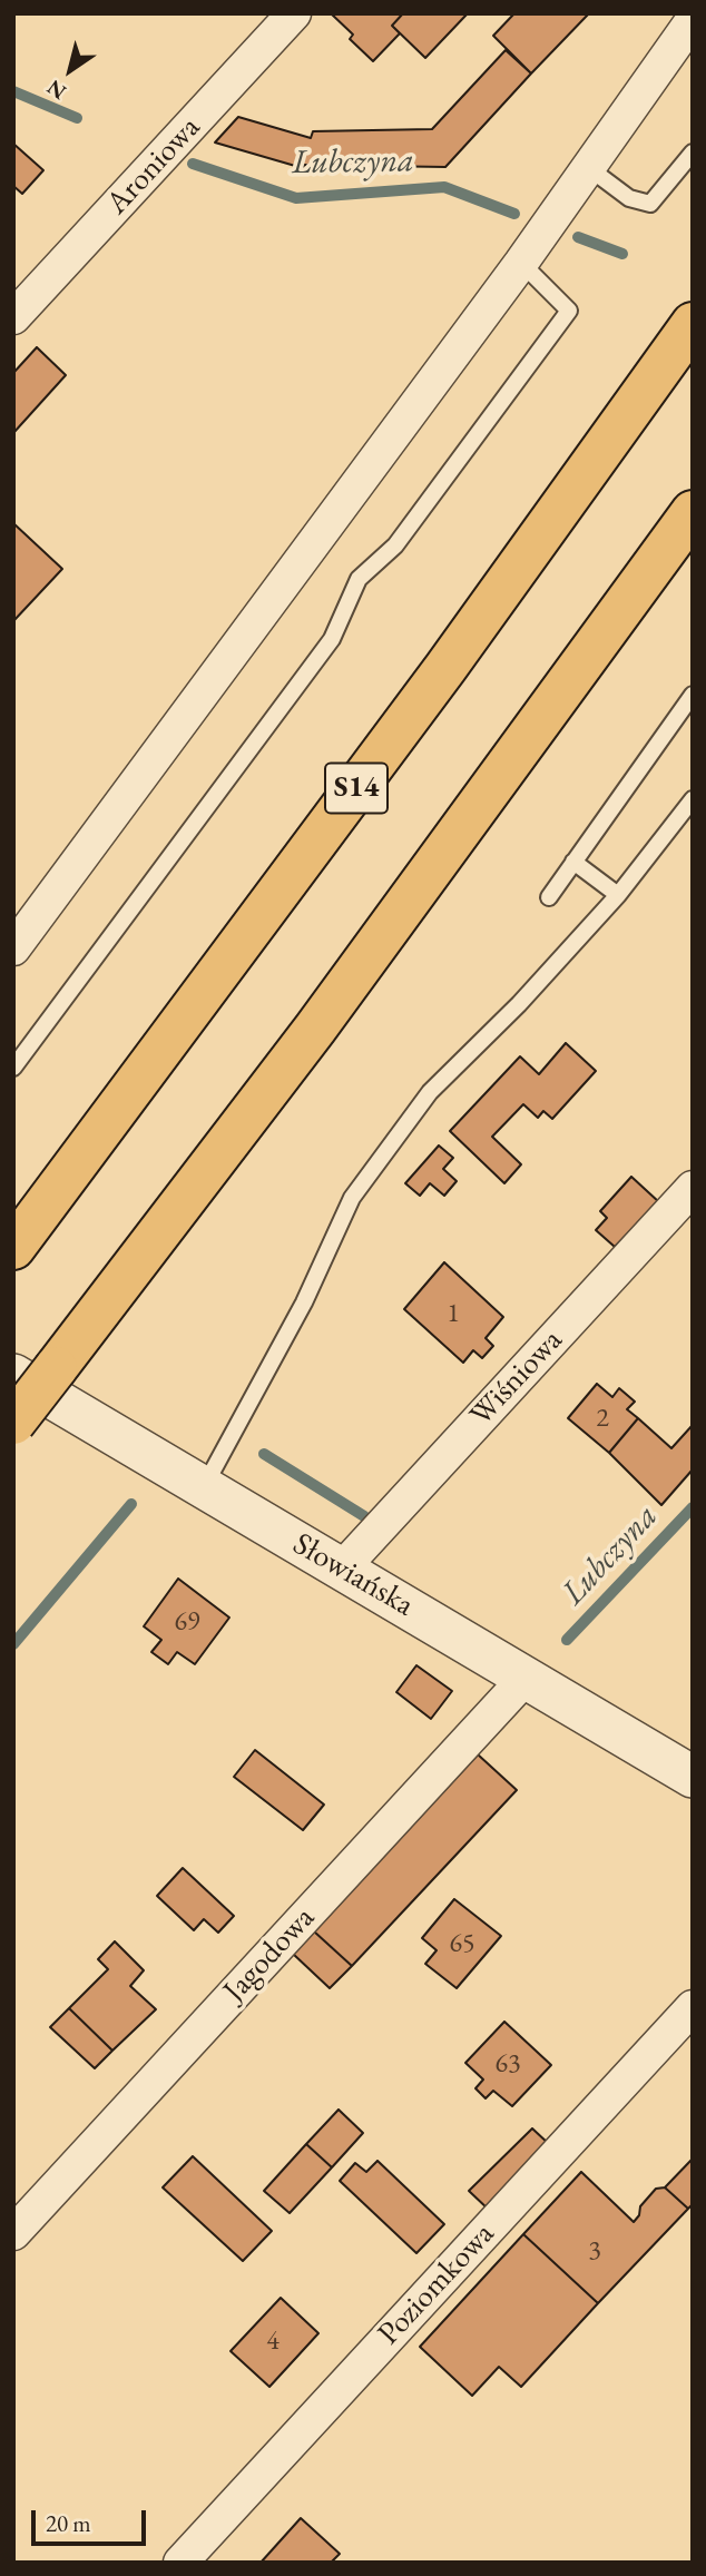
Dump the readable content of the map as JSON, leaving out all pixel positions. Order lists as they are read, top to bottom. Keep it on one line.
{"streets":{"highway":["S14"],"street":["Aroniowa","Wiśniowa","Słowiańska","Jagodowa","Poziomkowa"]},"crossings":[["Wiśniowa","Słowiańska"],["Słowiańska","Jagodowa"]],"water":["Lubczyna"],"house_numbers":["1","2","69","65","63","3","4"],"scale_bar":"20 m","north":"bottom left"}
